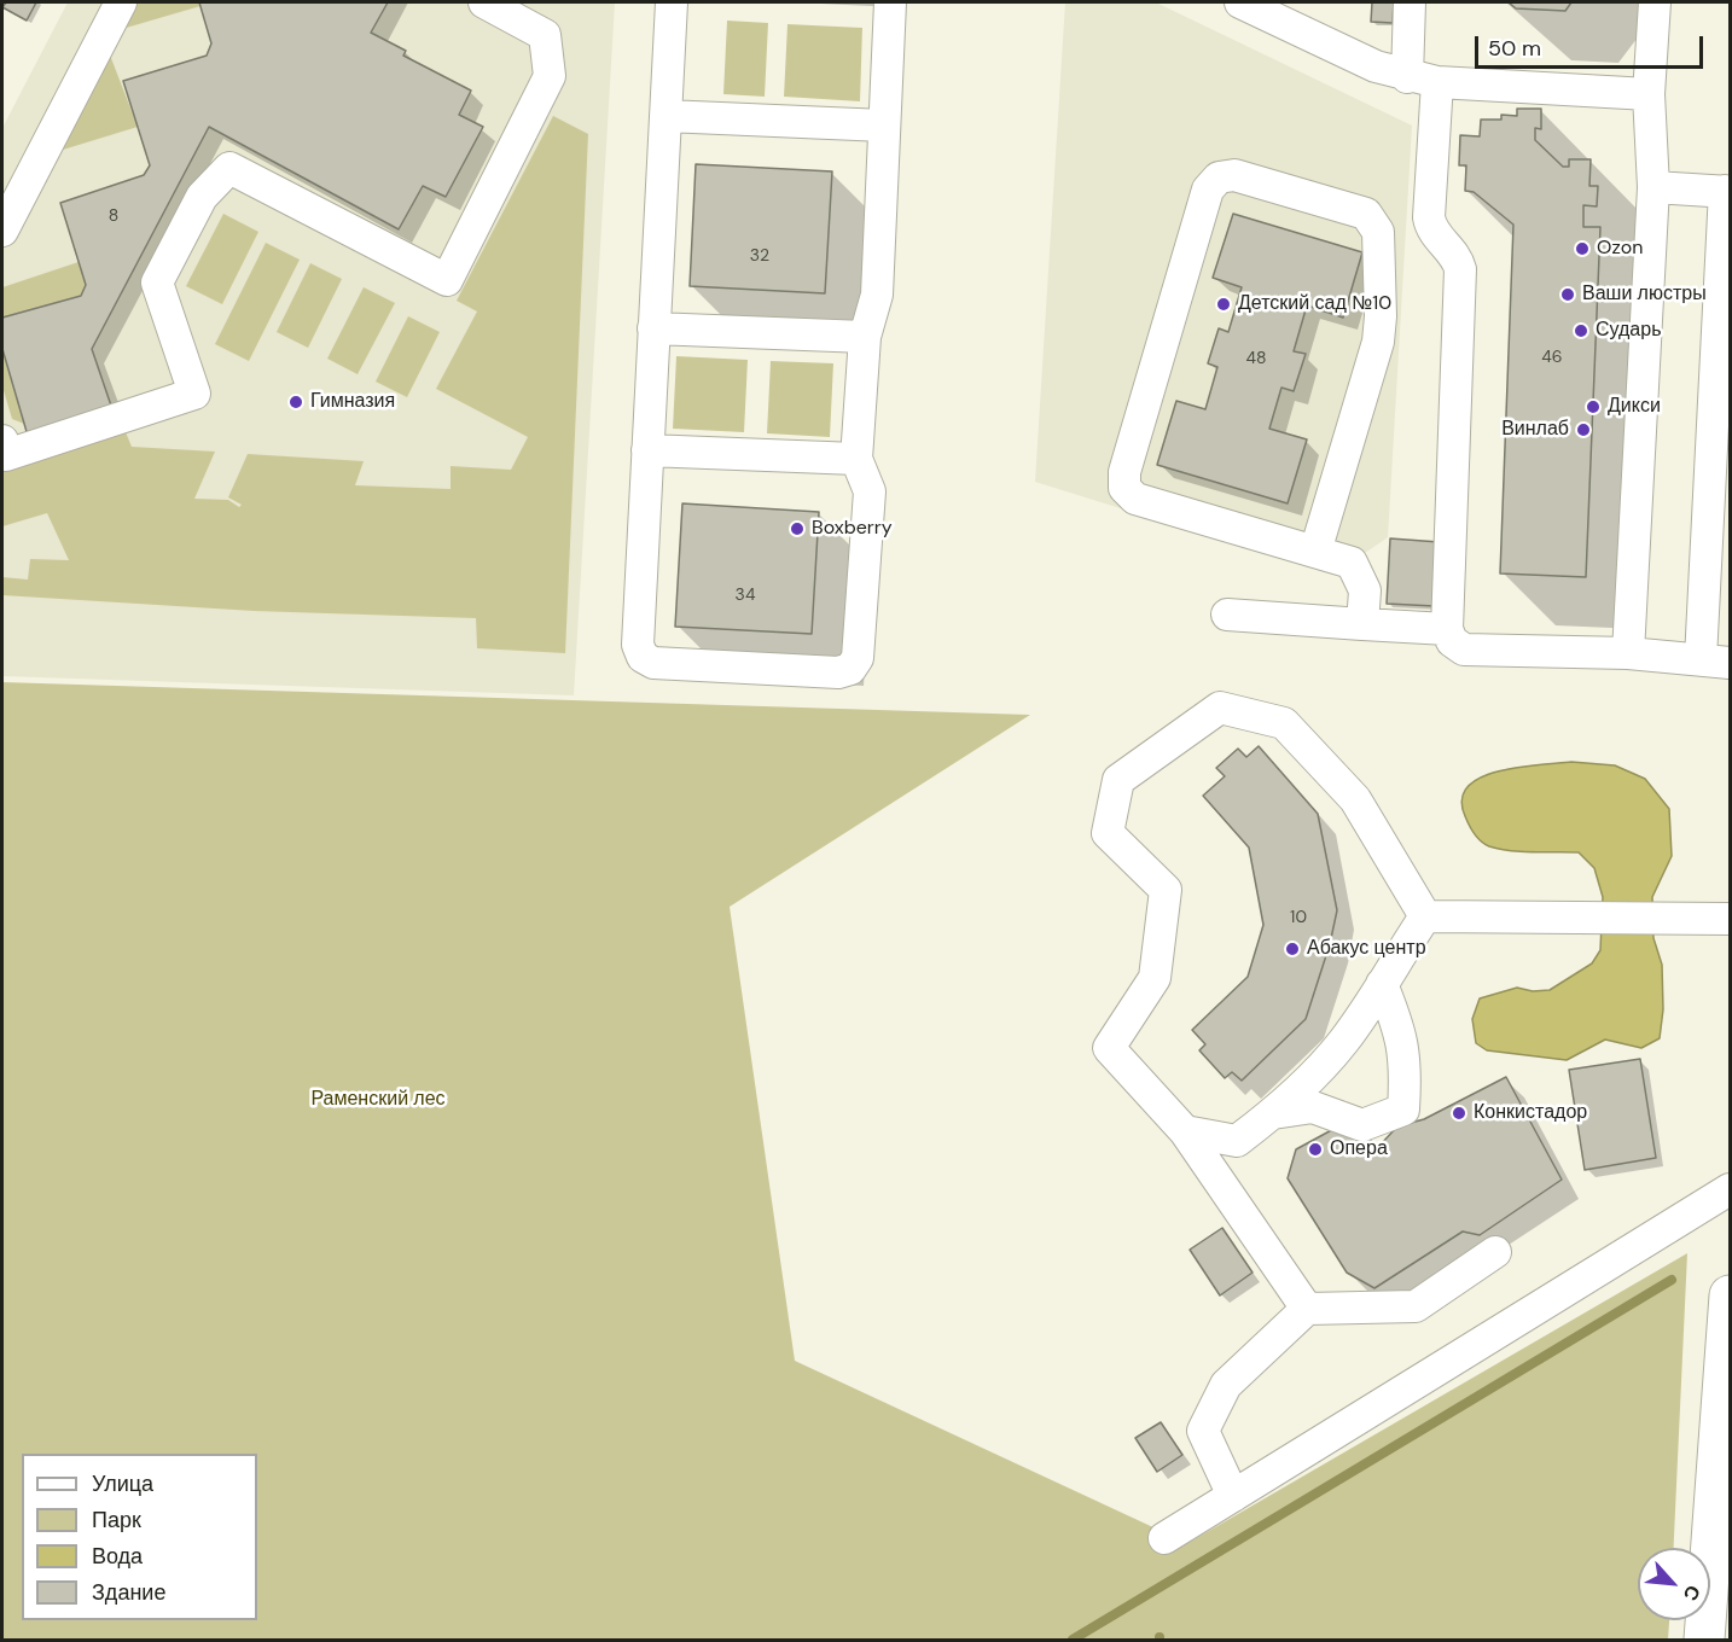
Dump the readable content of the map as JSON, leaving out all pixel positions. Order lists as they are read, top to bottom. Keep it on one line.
{"parks":["Раменский лес"],"places":["Ozon","Ваши люстры","Детский сад №10","Сударь","Гимназия","Дикси","Винлаб","Boxberry","Абакус центр","Конкистадор","Опера"],"house_numbers":["8","32","46","48","34","10"],"legend":["Улица","Парк","Вода","Здание"],"scale_bar":"50 m","north":"bottom right"}
